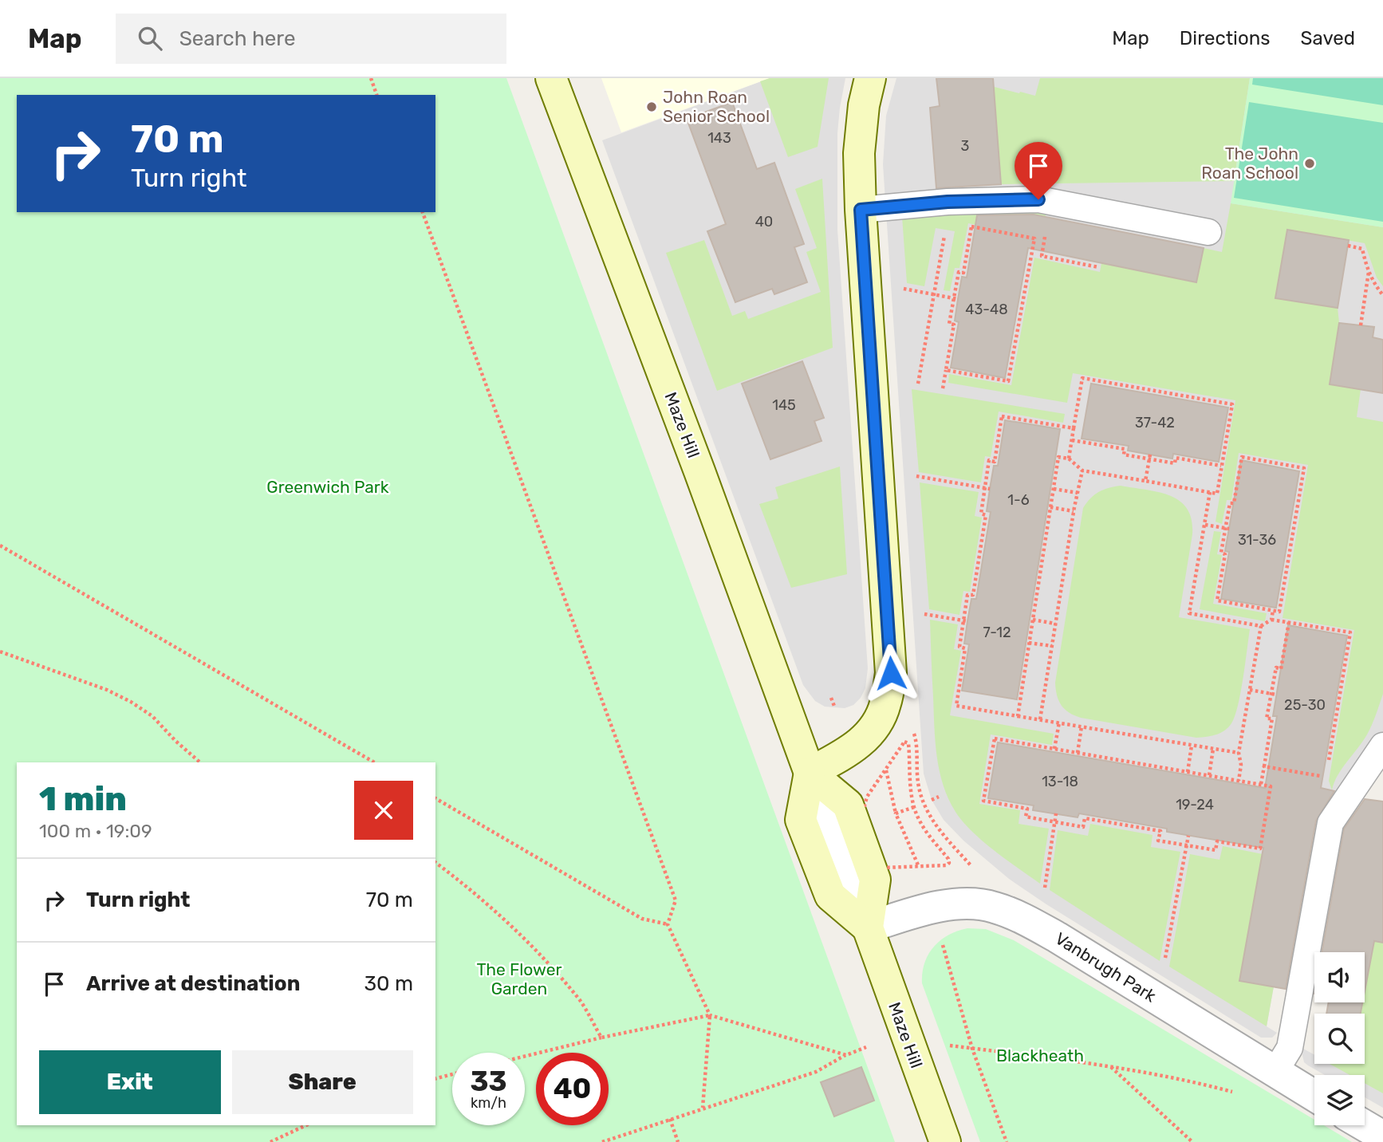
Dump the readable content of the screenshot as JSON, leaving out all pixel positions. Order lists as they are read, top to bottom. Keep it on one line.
{"streets":{"street":["Maze Hill","Vanbrugh Park"]},"crossings":[["Maze Hill","Vanbrugh Park"]],"parks":["Greenwich Park","The Flower Garden","Blackheath"],"places":["John Roan Senior School","The John Roan School"],"house_numbers":["143","3","40","43-48","145","37-42","1-6","31-36","7-12","25-30","13-18","19-24"],"page":{"header":"Map","search":"Search here","nav":["Map","Directions","Saved"],"turn":["70 m","Turn right"],"heading":["1 min","100 m · 19:09"],"list":[{"name":"Turn right","value":"70 m"},{"name":"Arrive at destination","value":"30 m"}],"buttons":["Exit","Share"],"speed":"33 km/h","limit":"40"}}
